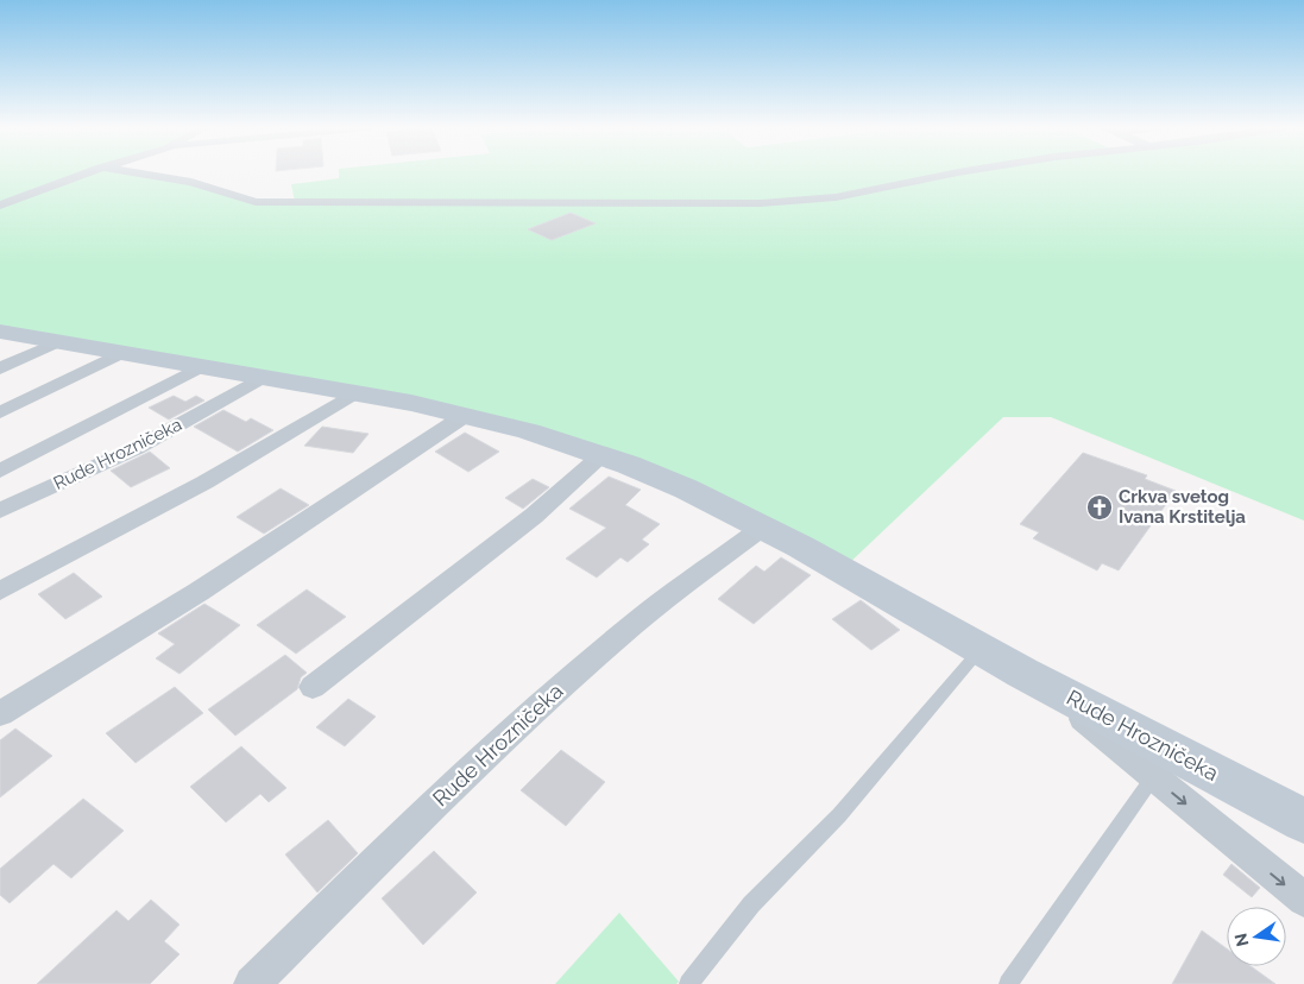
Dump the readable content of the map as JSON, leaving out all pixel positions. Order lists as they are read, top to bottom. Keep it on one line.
{"streets":{"street":["Rude Hrozničeka"]},"places":{"church":["Crkva svetog Ivana Krstitelja"]},"north":"left"}
